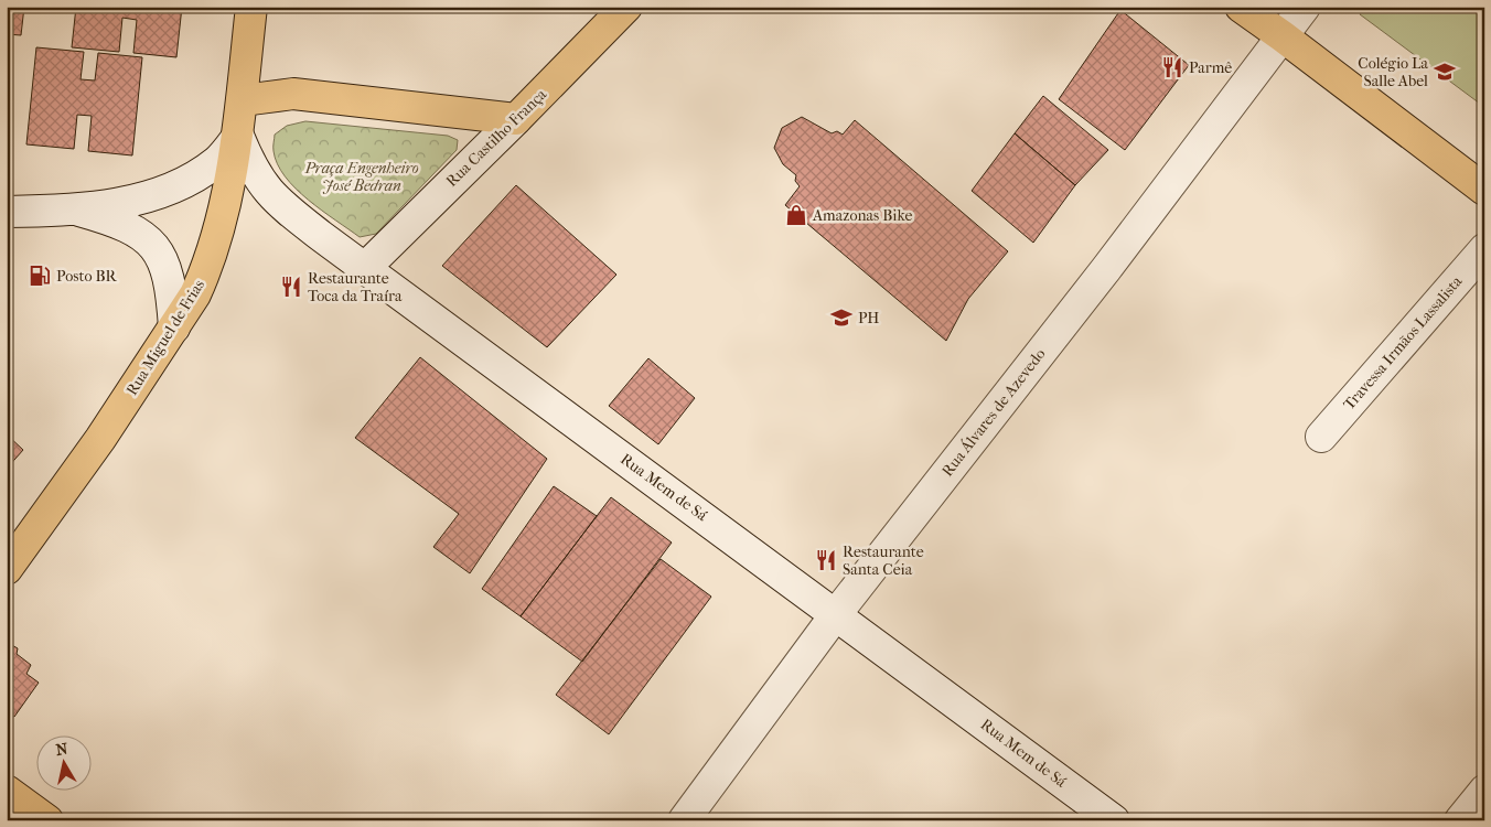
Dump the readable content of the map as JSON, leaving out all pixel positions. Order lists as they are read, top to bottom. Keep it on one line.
{"streets":{"main road":["Rua Castilho França","Rua Miguel de Frias","Travessa Irmãos Lassalista","Rua Álvares de Azevedo","Rua Mem de Sá"]},"crossings":[["Rua Castilho França","Rua Mem de Sá"],["Rua Miguel de Frias","Rua Mem de Sá"],["Rua Álvares de Azevedo","Rua Mem de Sá"]],"parks":["Praça Engenheiro José Bedran"],"places":{"restaurant":["Parmê","Restaurante Toca da Traíra","Restaurante Santa Ceia"],"school or university":["Colégio La Salle Abel","PH"],"shop":["Amazonas Bike"],"fuel station":["Posto BR"]},"north":"top"}
